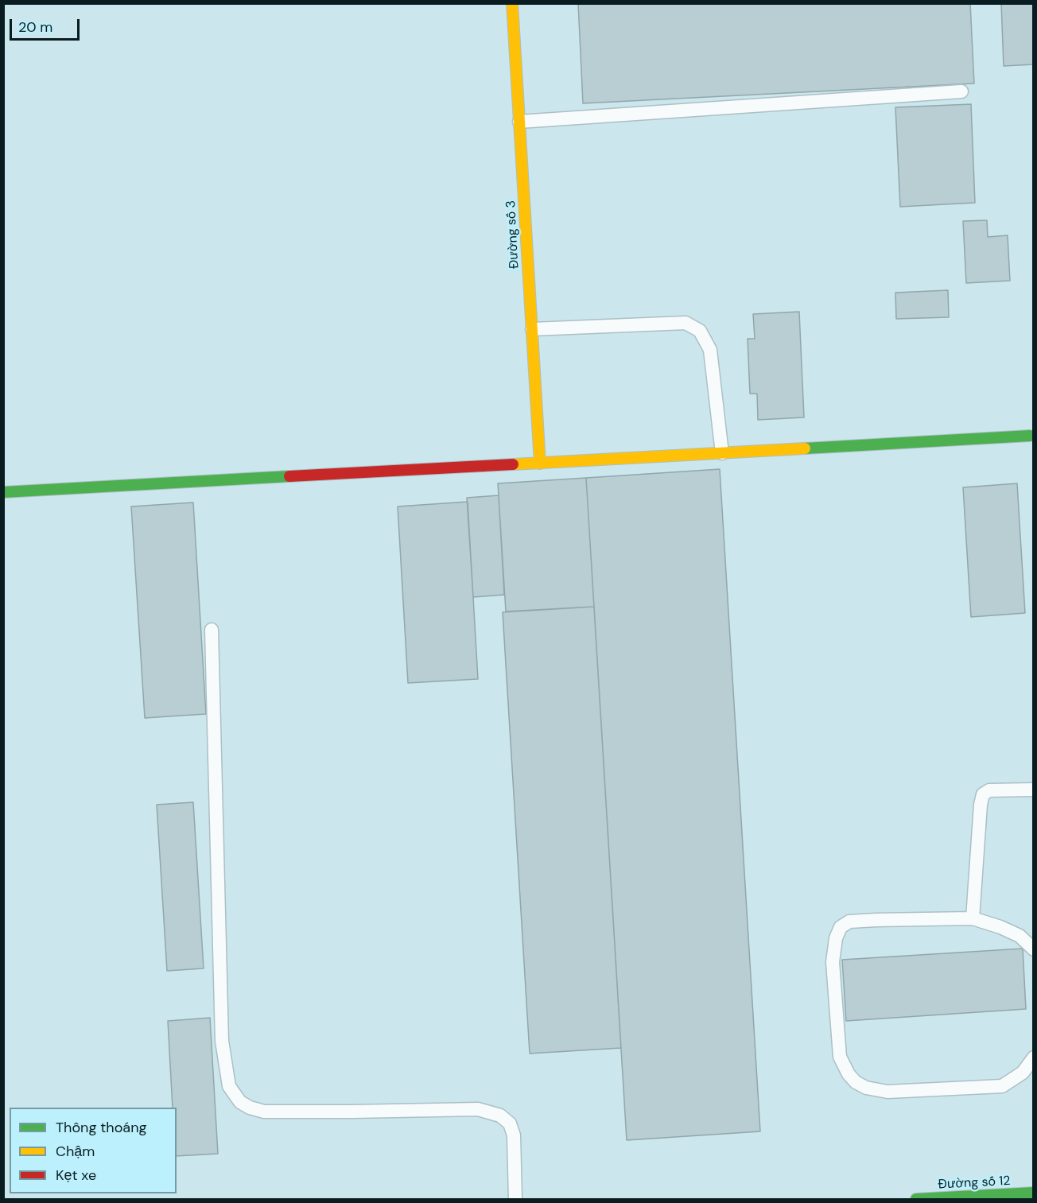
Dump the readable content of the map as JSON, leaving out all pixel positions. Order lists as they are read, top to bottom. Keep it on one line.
{"streets":{"street":["Đường số 3","Đường số 12"]},"legend":["Thông thoáng","Chậm","Kẹt xe"],"scale_bar":"20 m"}
